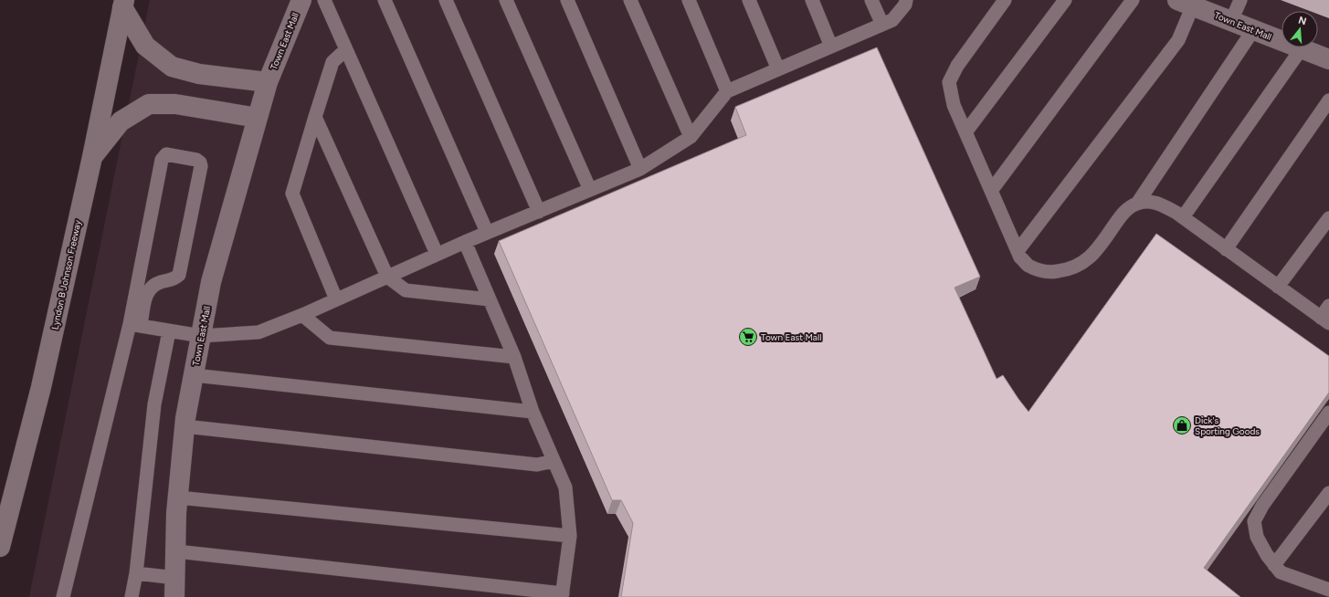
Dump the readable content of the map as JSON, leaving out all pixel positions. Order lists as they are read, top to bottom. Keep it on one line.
{"streets":{"street":["Town East Mall","Lyndon B Johnson Freeway"]},"places":{"supermarket":["Town East Mall"],"shop":["Dick's Sporting Goods"]},"north":"top"}
